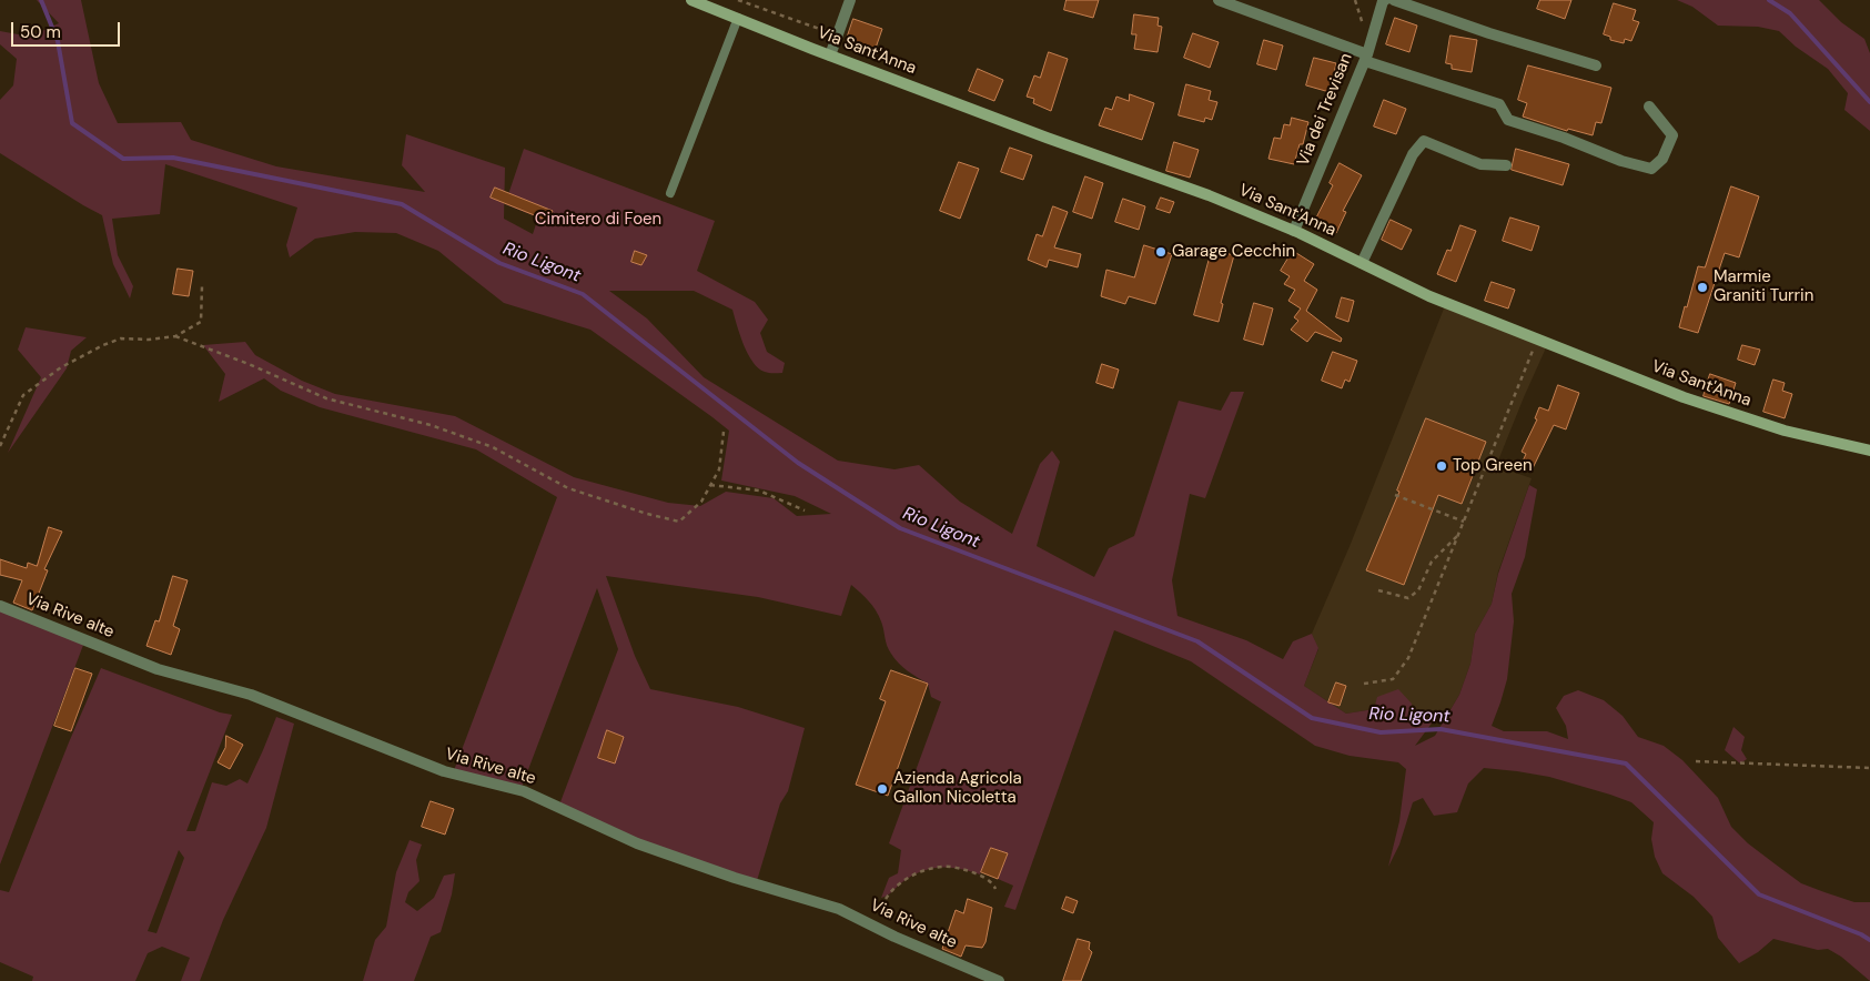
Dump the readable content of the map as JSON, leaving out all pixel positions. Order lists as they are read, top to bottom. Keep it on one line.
{"streets":{"main road":["Via Sant'Anna"],"street":["Via dei Trevisan","Via Rive alte"]},"crossings":[["Via Sant'Anna","Via dei Trevisan"]],"water":["Rio Ligont"],"parks":["Cimitero di Foen"],"places":["Garage Cecchin","Marmie Graniti Turrin","Top Green","Azienda Agricola Gallon Nicoletta"],"scale_bar":"50 m"}
